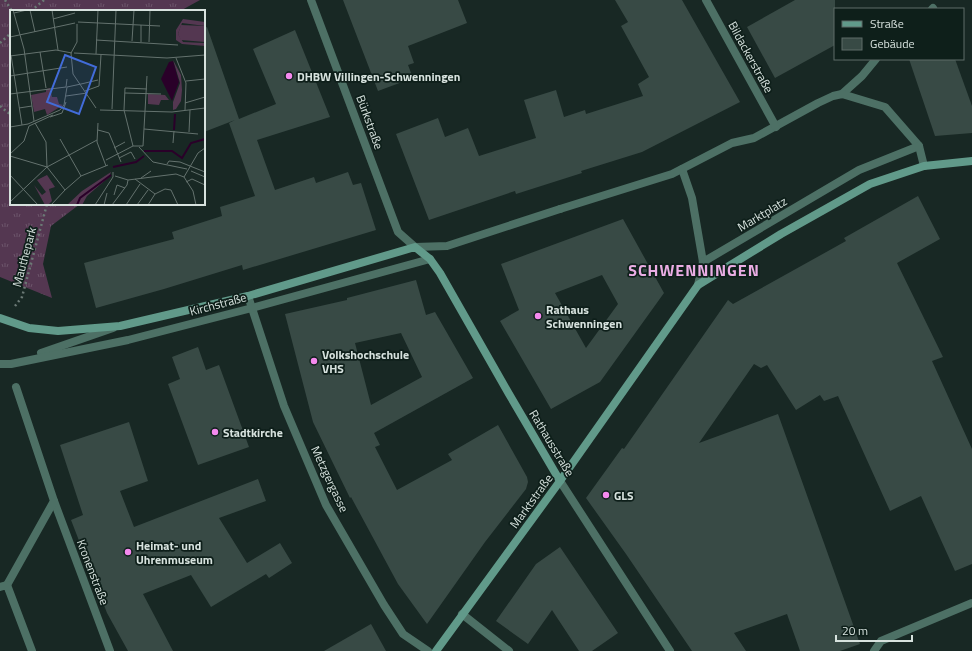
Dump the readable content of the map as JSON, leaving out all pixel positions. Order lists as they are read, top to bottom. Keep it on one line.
{"streets":{"main road":["Kirchstraße","Rathausstraße","Marktstraße"],"street":["Bildackerstraße","Bürkstraße","Marktplatz","Metzgergasse","Kronenstraße"],"path":["Mauthepark"]},"crossings":[["Bürkstraße","Kirchstraße"],["Bürkstraße","Rathausstraße"],["Kirchstraße","Rathausstraße"],["Kirchstraße","Metzgergasse"],["Rathausstraße","Marktstraße"]],"districts":["SCHWENNINGEN"],"places":["DHBW Villingen-Schwenningen","Rathaus Schwenningen","Volkshochschule VHS","Stadtkirche","GLS","Heimat- und Uhrenmuseum"],"legend":["Straße","Gebäude"],"scale_bar":"20 m"}
